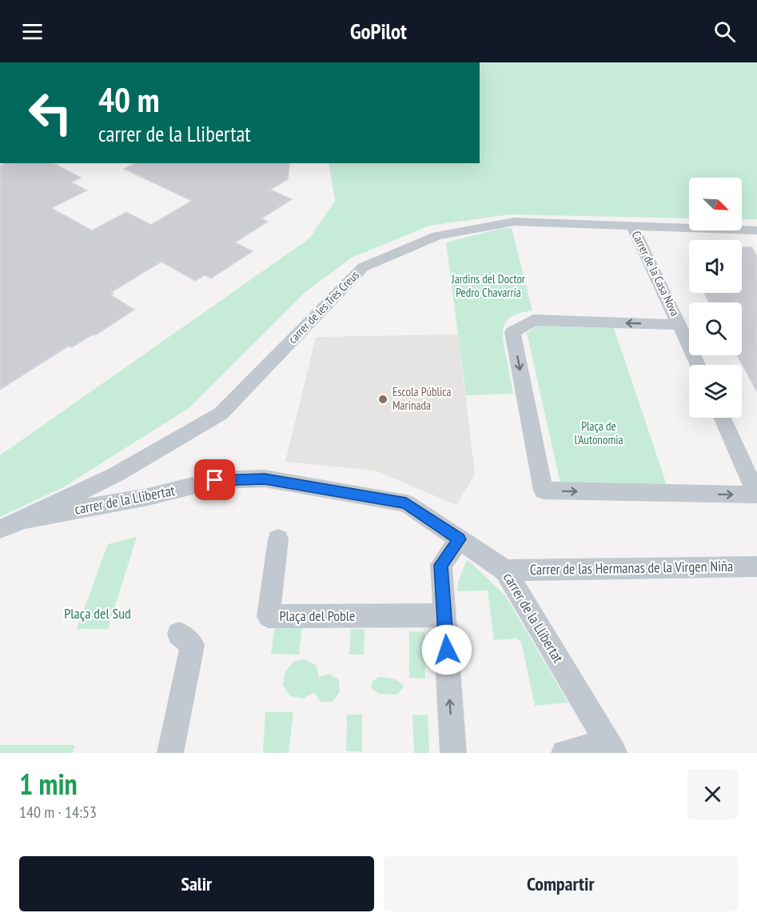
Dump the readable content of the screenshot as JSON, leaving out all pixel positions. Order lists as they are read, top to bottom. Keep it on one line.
{"streets":{"street":["Carrer de la Casa Nova","carrer de les Tres Creus","carrer de la Llibertat","Carrer de las Hermanas de la Virgen Niña","Plaça del Poble"]},"crossings":[["Carrer de la Casa Nova","carrer de les Tres Creus"],["carrer de les Tres Creus","carrer de la Llibertat"],["carrer de la Llibertat","Carrer de las Hermanas de la Virgen Niña"]],"parks":["Jardins del Doctor Pedro Chavarría","Plaça de l'Autonomia","Plaça del Sud"],"places":["Escola Pública Marinada"],"north":"bottom right","page":{"header":"GoPilot","turn":["40 m","carrer de la Llibertat"],"heading":["1 min","140 m · 14:53"],"buttons":["Salir","Compartir"]}}
